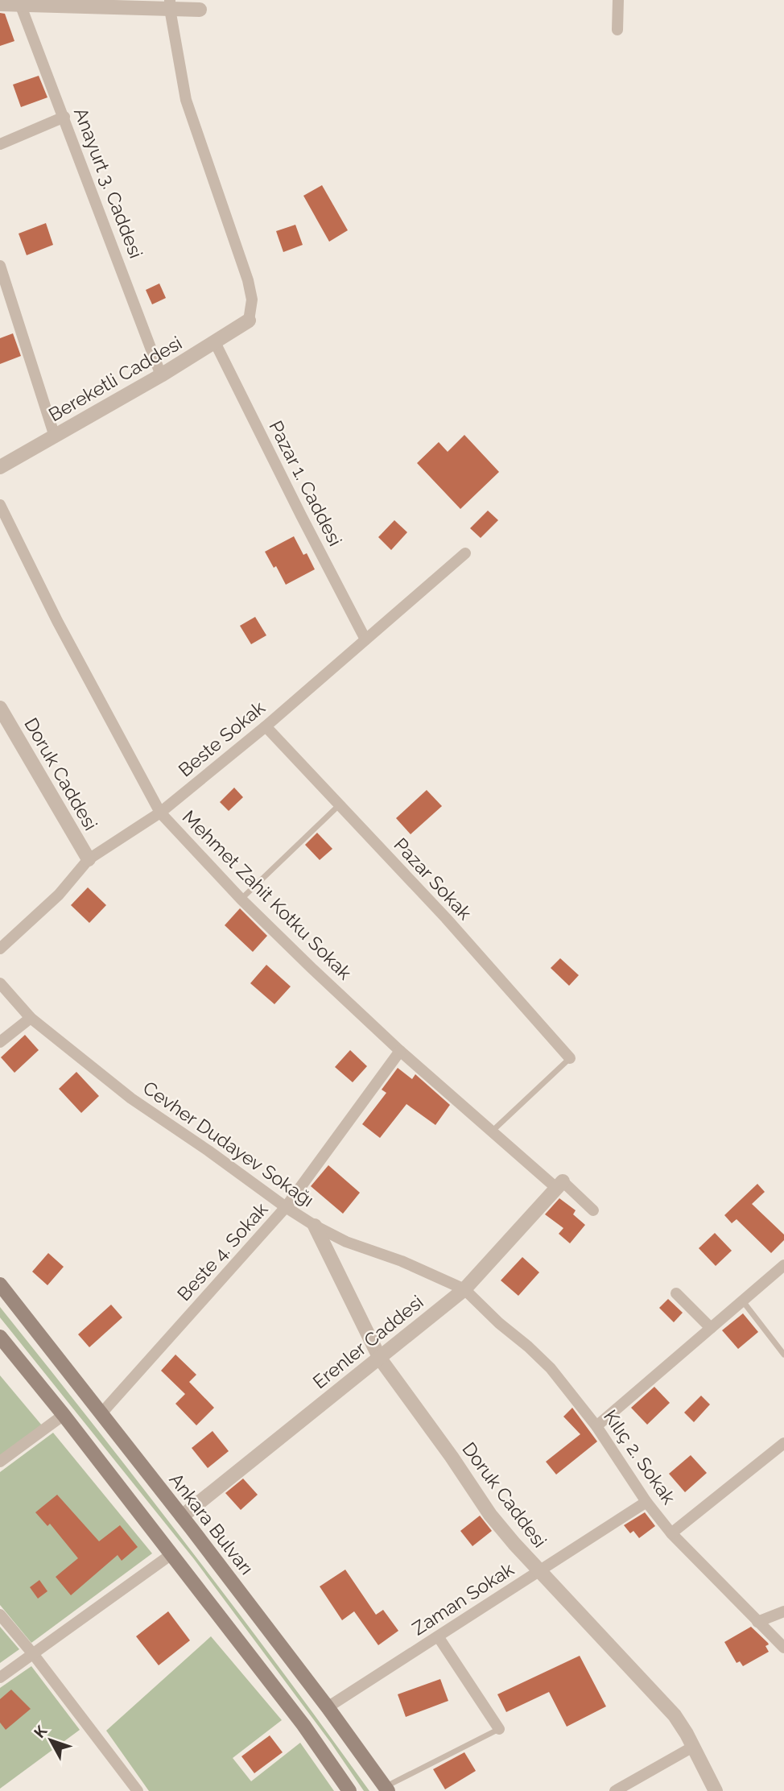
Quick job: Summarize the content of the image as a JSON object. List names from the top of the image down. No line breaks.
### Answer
{"streets":{"main road":["Ankara Bulvarı"],"street":["Anayurt 3. Caddesi","Bereketli Caddesi","Pazar 1. Caddesi","Beste Sokak","Doruk Caddesi","Pazar Sokak","Mehmet Zahit Kotku Sokak","Cevher Dudayev Sokağı","Beste 4. Sokak","Erenler Caddesi","Kılıç 2. Sokak","Zaman Sokak"]},"crossings":[["Anayurt 3. Caddesi","Bereketli Caddesi"],["Bereketli Caddesi","Pazar 1. Caddesi"],["Pazar 1. Caddesi","Beste Sokak"],["Beste Sokak","Doruk Caddesi"],["Beste Sokak","Pazar Sokak"],["Beste Sokak","Mehmet Zahit Kotku Sokak"],["Doruk Caddesi","Cevher Dudayev Sokağı"],["Doruk Caddesi","Erenler Caddesi"],["Doruk Caddesi","Zaman Sokak"],["Mehmet Zahit Kotku Sokak","Beste 4. Sokak"],["Mehmet Zahit Kotku Sokak","Erenler Caddesi"],["Cevher Dudayev Sokağı","Beste 4. Sokak"],["Cevher Dudayev Sokağı","Erenler Caddesi"],["Cevher Dudayev Sokağı","Kılıç 2. Sokak"],["Beste 4. Sokak","Ankara Bulvarı"],["Erenler Caddesi","Kılıç 2. Sokak"],["Erenler Caddesi","Ankara Bulvarı"],["Kılıç 2. Sokak","Zaman Sokak"],["Ankara Bulvarı","Zaman Sokak"]],"north":"top left"}
